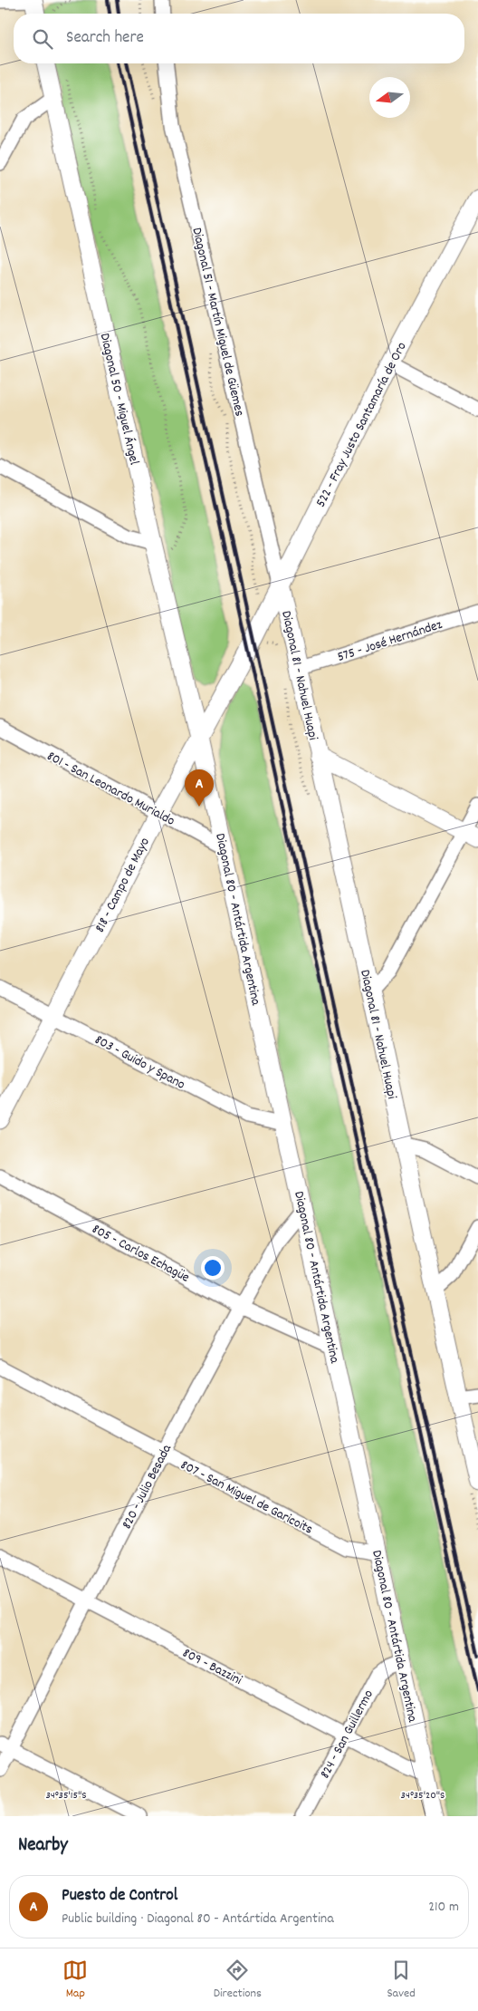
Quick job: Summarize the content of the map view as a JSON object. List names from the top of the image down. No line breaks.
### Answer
{"streets":{"street":["Diagonal 51 - Martín Miguel de Güemes","Diagonal 50 - Miguel Ángel","522 - Fray Justo Santamaría de Oro","575 - José Hernández","Diagonal 81 - Nahuel Huapi","801 - San Leonardo Murialdo","818 - Campo de Mayo","Diagonal 80 - Antártida Argentina","803 - Guido y Spano","805 - Carlos Echagüe","820 - Julio Besada","807 - San Miguel de Garicoits","809 - Bazzini","824 - San Guillermo"]},"crossings":[["Diagonal 51 - Martín Miguel de Güemes","522 - Fray Justo Santamaría de Oro"],["Diagonal 51 - Martín Miguel de Güemes","Diagonal 81 - Nahuel Huapi"],["Diagonal 50 - Miguel Ángel","818 - Campo de Mayo"],["Diagonal 50 - Miguel Ángel","Diagonal 80 - Antártida Argentina"],["522 - Fray Justo Santamaría de Oro","Diagonal 81 - Nahuel Huapi"],["522 - Fray Justo Santamaría de Oro","818 - Campo de Mayo"],["575 - José Hernández","Diagonal 81 - Nahuel Huapi"],["801 - San Leonardo Murialdo","818 - Campo de Mayo"],["801 - San Leonardo Murialdo","Diagonal 80 - Antártida Argentina"],["818 - Campo de Mayo","Diagonal 80 - Antártida Argentina"],["818 - Campo de Mayo","803 - Guido y Spano"],["Diagonal 80 - Antártida Argentina","803 - Guido y Spano"],["Diagonal 80 - Antártida Argentina","805 - Carlos Echagüe"],["Diagonal 80 - Antártida Argentina","820 - Julio Besada"],["Diagonal 80 - Antártida Argentina","807 - San Miguel de Garicoits"],["Diagonal 80 - Antártida Argentina","809 - Bazzini"],["Diagonal 80 - Antártida Argentina","824 - San Guillermo"],["805 - Carlos Echagüe","820 - Julio Besada"],["820 - Julio Besada","807 - San Miguel de Garicoits"],["820 - Julio Besada","809 - Bazzini"],["809 - Bazzini","824 - San Guillermo"]],"north":"left","page":{"search":"Search here","pins":"A","heading":"Nearby","list":[{"mark":"A","name":"Puesto de Control","note":"Public building · Diagonal 80 - Antártida Argentina","value":"210 m"}],"nav":["Map","Directions","Saved"]},"coordinates":["34°35'15\"S","34°35'20\"S"]}
